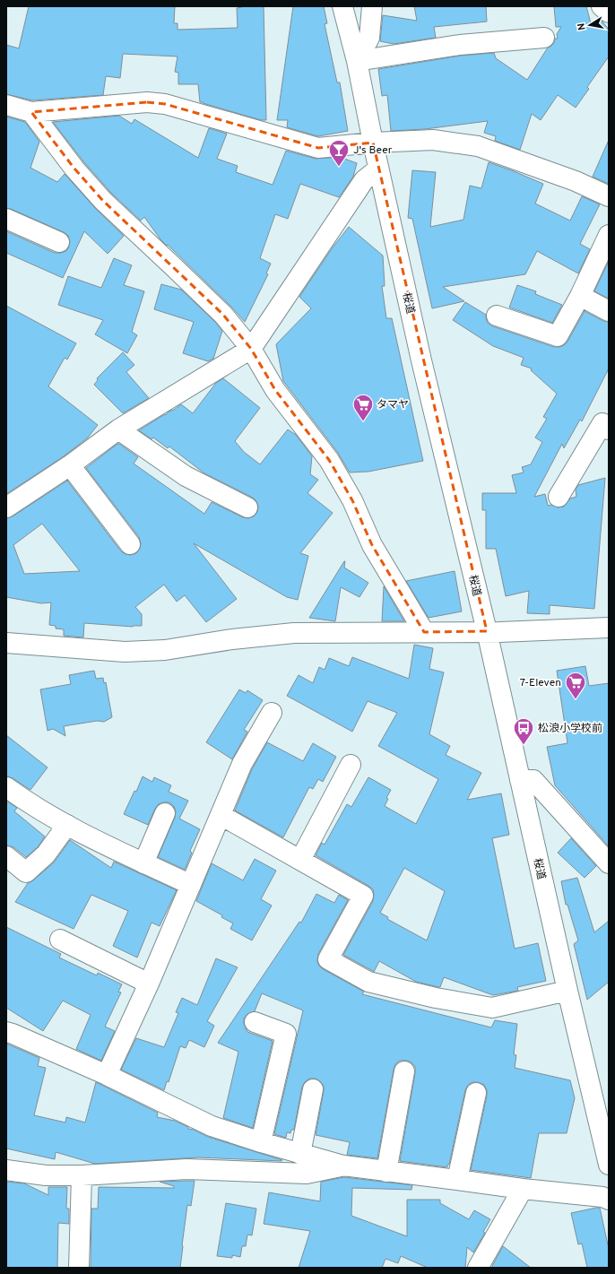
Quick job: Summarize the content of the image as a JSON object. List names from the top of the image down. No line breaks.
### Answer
{"streets":{"street":["桜道"]},"places":{"bar":["J's Beer"],"supermarket":["タマヤ","7-Eleven"],"bus stop":["松浪小学校前"]},"north":"left"}
